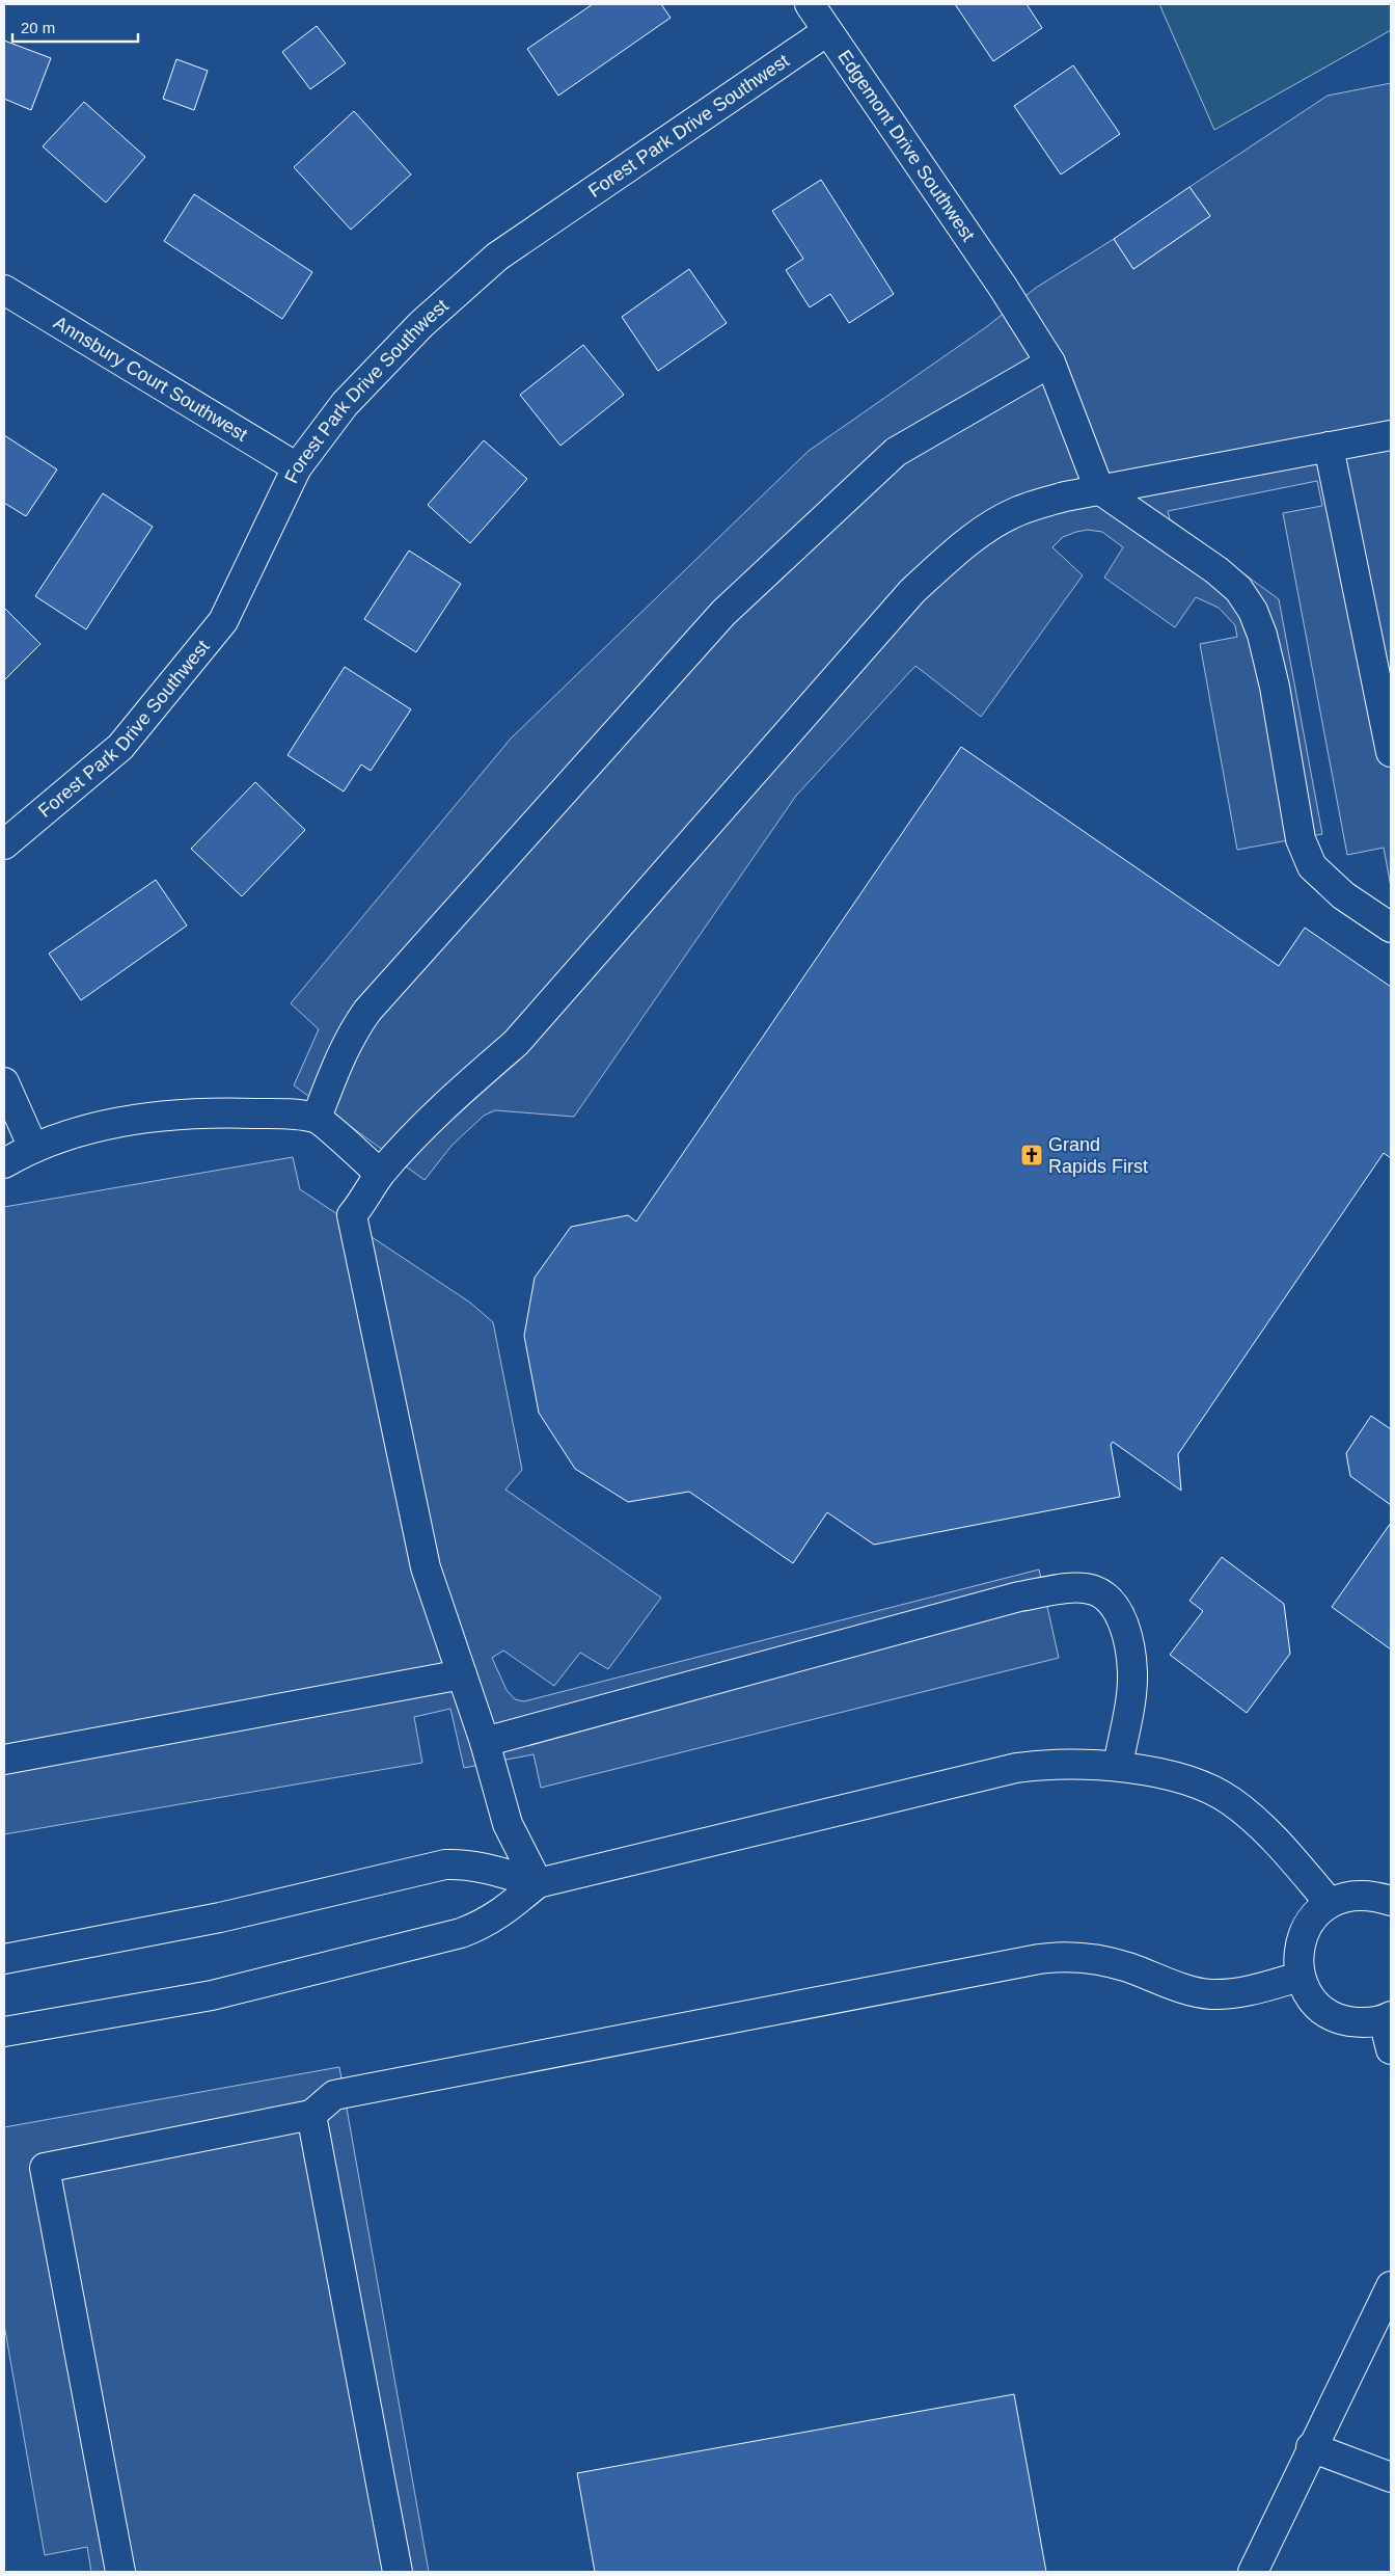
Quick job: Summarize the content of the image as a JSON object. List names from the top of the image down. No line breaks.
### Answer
{"streets":{"street":["Forest Park Drive Southwest","Edgemont Drive Southwest","Annsbury Court Southwest"]},"crossings":[["Forest Park Drive Southwest","Edgemont Drive Southwest"],["Forest Park Drive Southwest","Annsbury Court Southwest"]],"places":{"church":["Grand Rapids First"]},"scale_bar":"20 m"}
